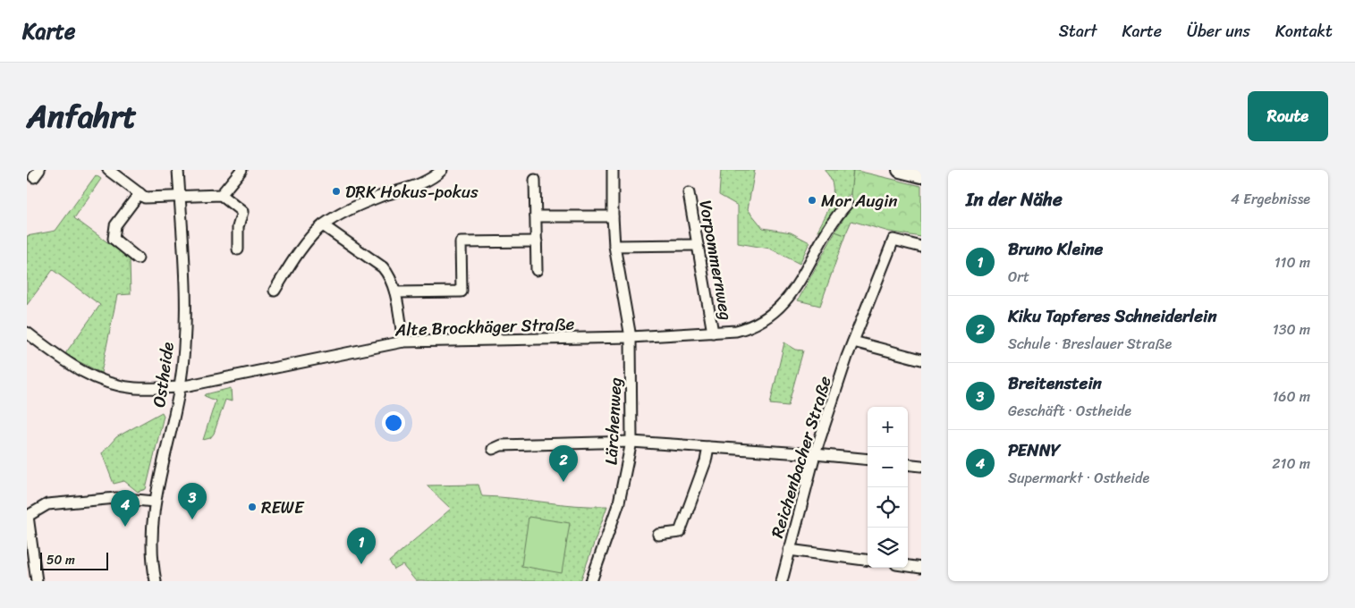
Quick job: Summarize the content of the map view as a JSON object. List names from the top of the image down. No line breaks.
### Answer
{"streets":{"street":["Vorpommernweg","Alte Brockhäger Straße","Ostheide","Lärchenweg","Reichenbacher Straße"]},"crossings":[["Vorpommernweg","Alte Brockhäger Straße"],["Alte Brockhäger Straße","Ostheide"],["Alte Brockhäger Straße","Lärchenweg"]],"places":["DRK Hokus-pokus","Mor Augin","REWE"],"scale_bar":"50 m","page":{"header":"Karte","nav":["Start","Karte","Über uns","Kontakt"],"title":"Anfahrt","buttons":"Route","heading":["In der Nähe","4 Ergebnisse"],"list":[{"mark":"1","name":"Bruno Kleine","note":"Ort","value":"110 m"},{"mark":"2","name":"Kiku Tapferes Schneiderlein","note":"Schule · Breslauer Straße","value":"130 m"},{"mark":"3","name":"Breitenstein","note":"Geschäft · Ostheide","value":"160 m"},{"mark":"4","name":"PENNY","note":"Supermarkt · Ostheide","value":"210 m"}],"map_buttons":["+","−"],"pins":["2","3","4","1"],"scale":"50 m"}}
